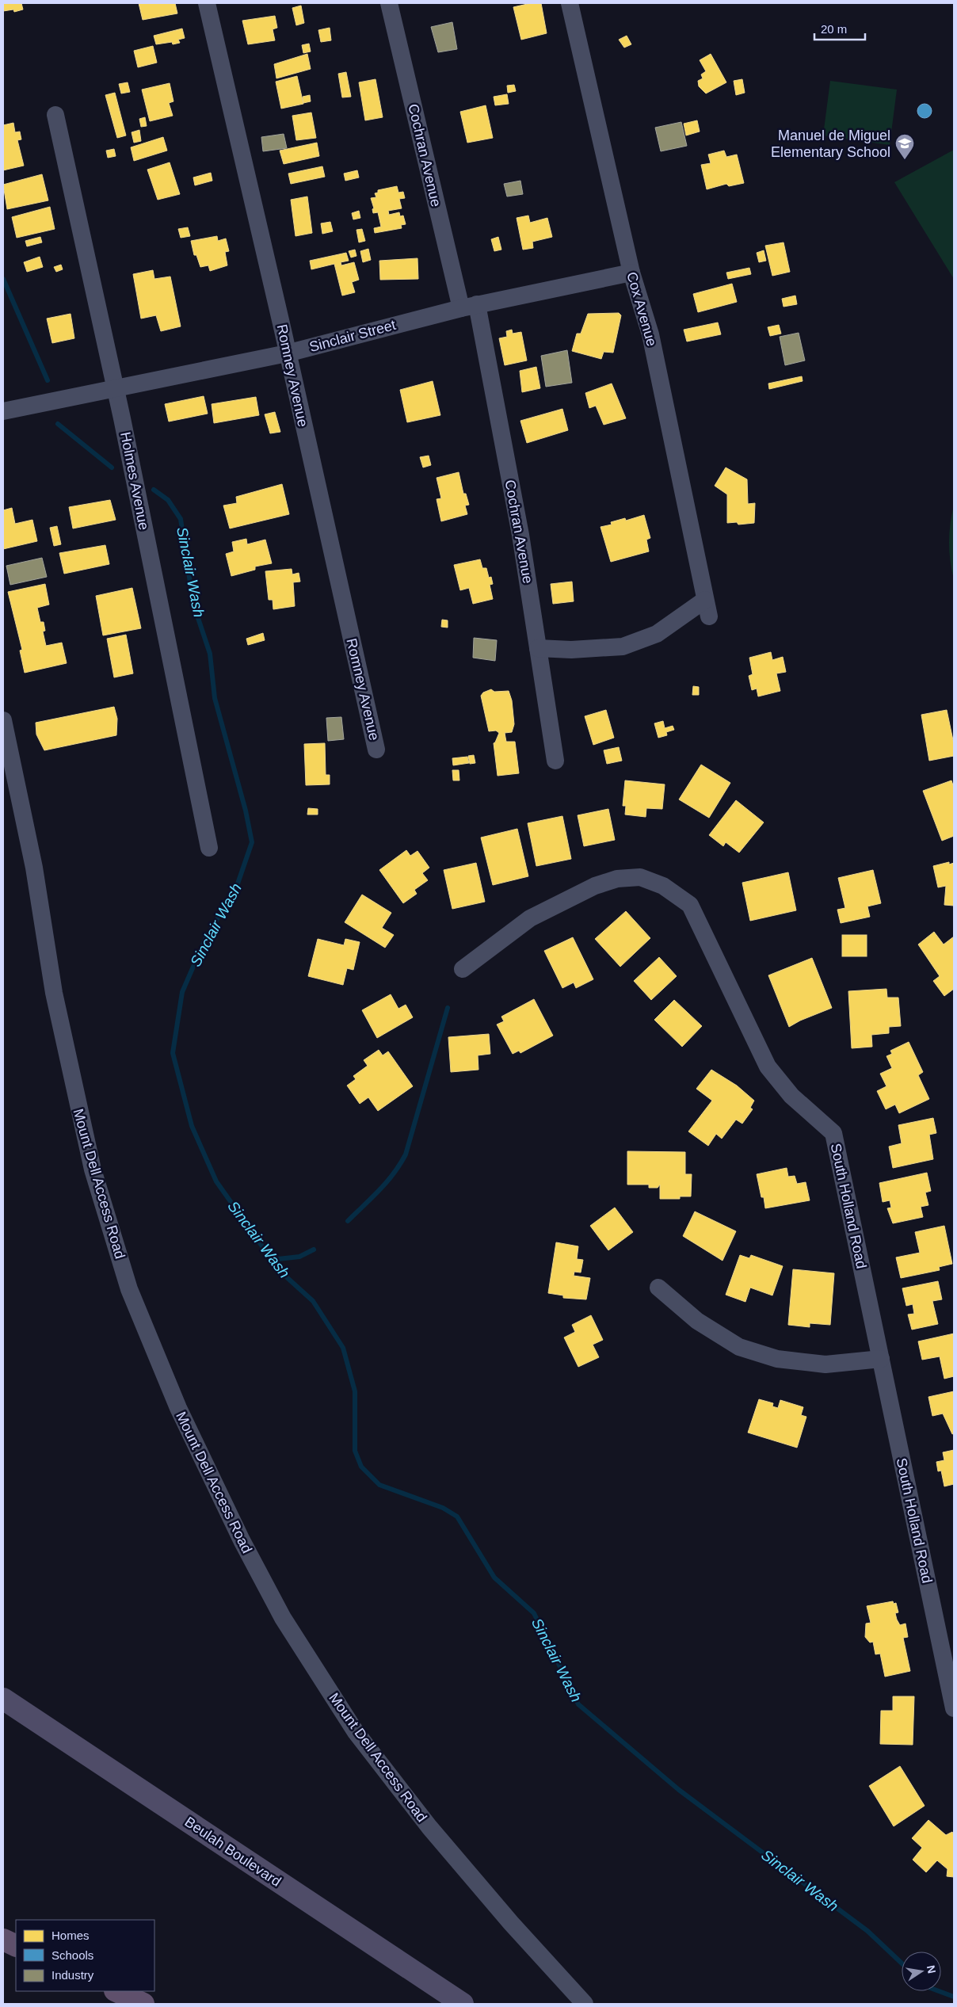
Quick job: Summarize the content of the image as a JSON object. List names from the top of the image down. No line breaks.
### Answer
{"streets":{"main road":["Beulah Boulevard"],"street":["Cochran Avenue","Cox Avenue","Sinclair Street","Romney Avenue","Holmes Avenue","Mount Dell Access Road","South Holland Road"]},"crossings":[["Cochran Avenue","Cox Avenue"],["Cochran Avenue","Sinclair Street"],["Cox Avenue","Sinclair Street"],["Sinclair Street","Romney Avenue"],["Sinclair Street","Holmes Avenue"]],"water":["Sinclair Wash"],"places":{"school or university":["Manuel de Miguel Elementary School"]},"legend":["Homes","Schools","Industry"],"scale_bar":"20 m","north":"right"}
